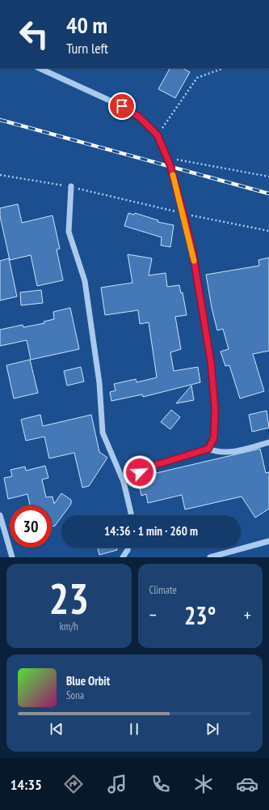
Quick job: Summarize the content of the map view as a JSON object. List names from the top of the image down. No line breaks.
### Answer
{"page":{"turn":["40 m","Turn left"],"limit":"30","trip":"14:36 · 1 min · 260 m","tile":[["23","km/h"],"Climate"],"heat":["−","23°","+"],"song":["Blue Orbit","Sona"],"tabs":"14:35"}}
